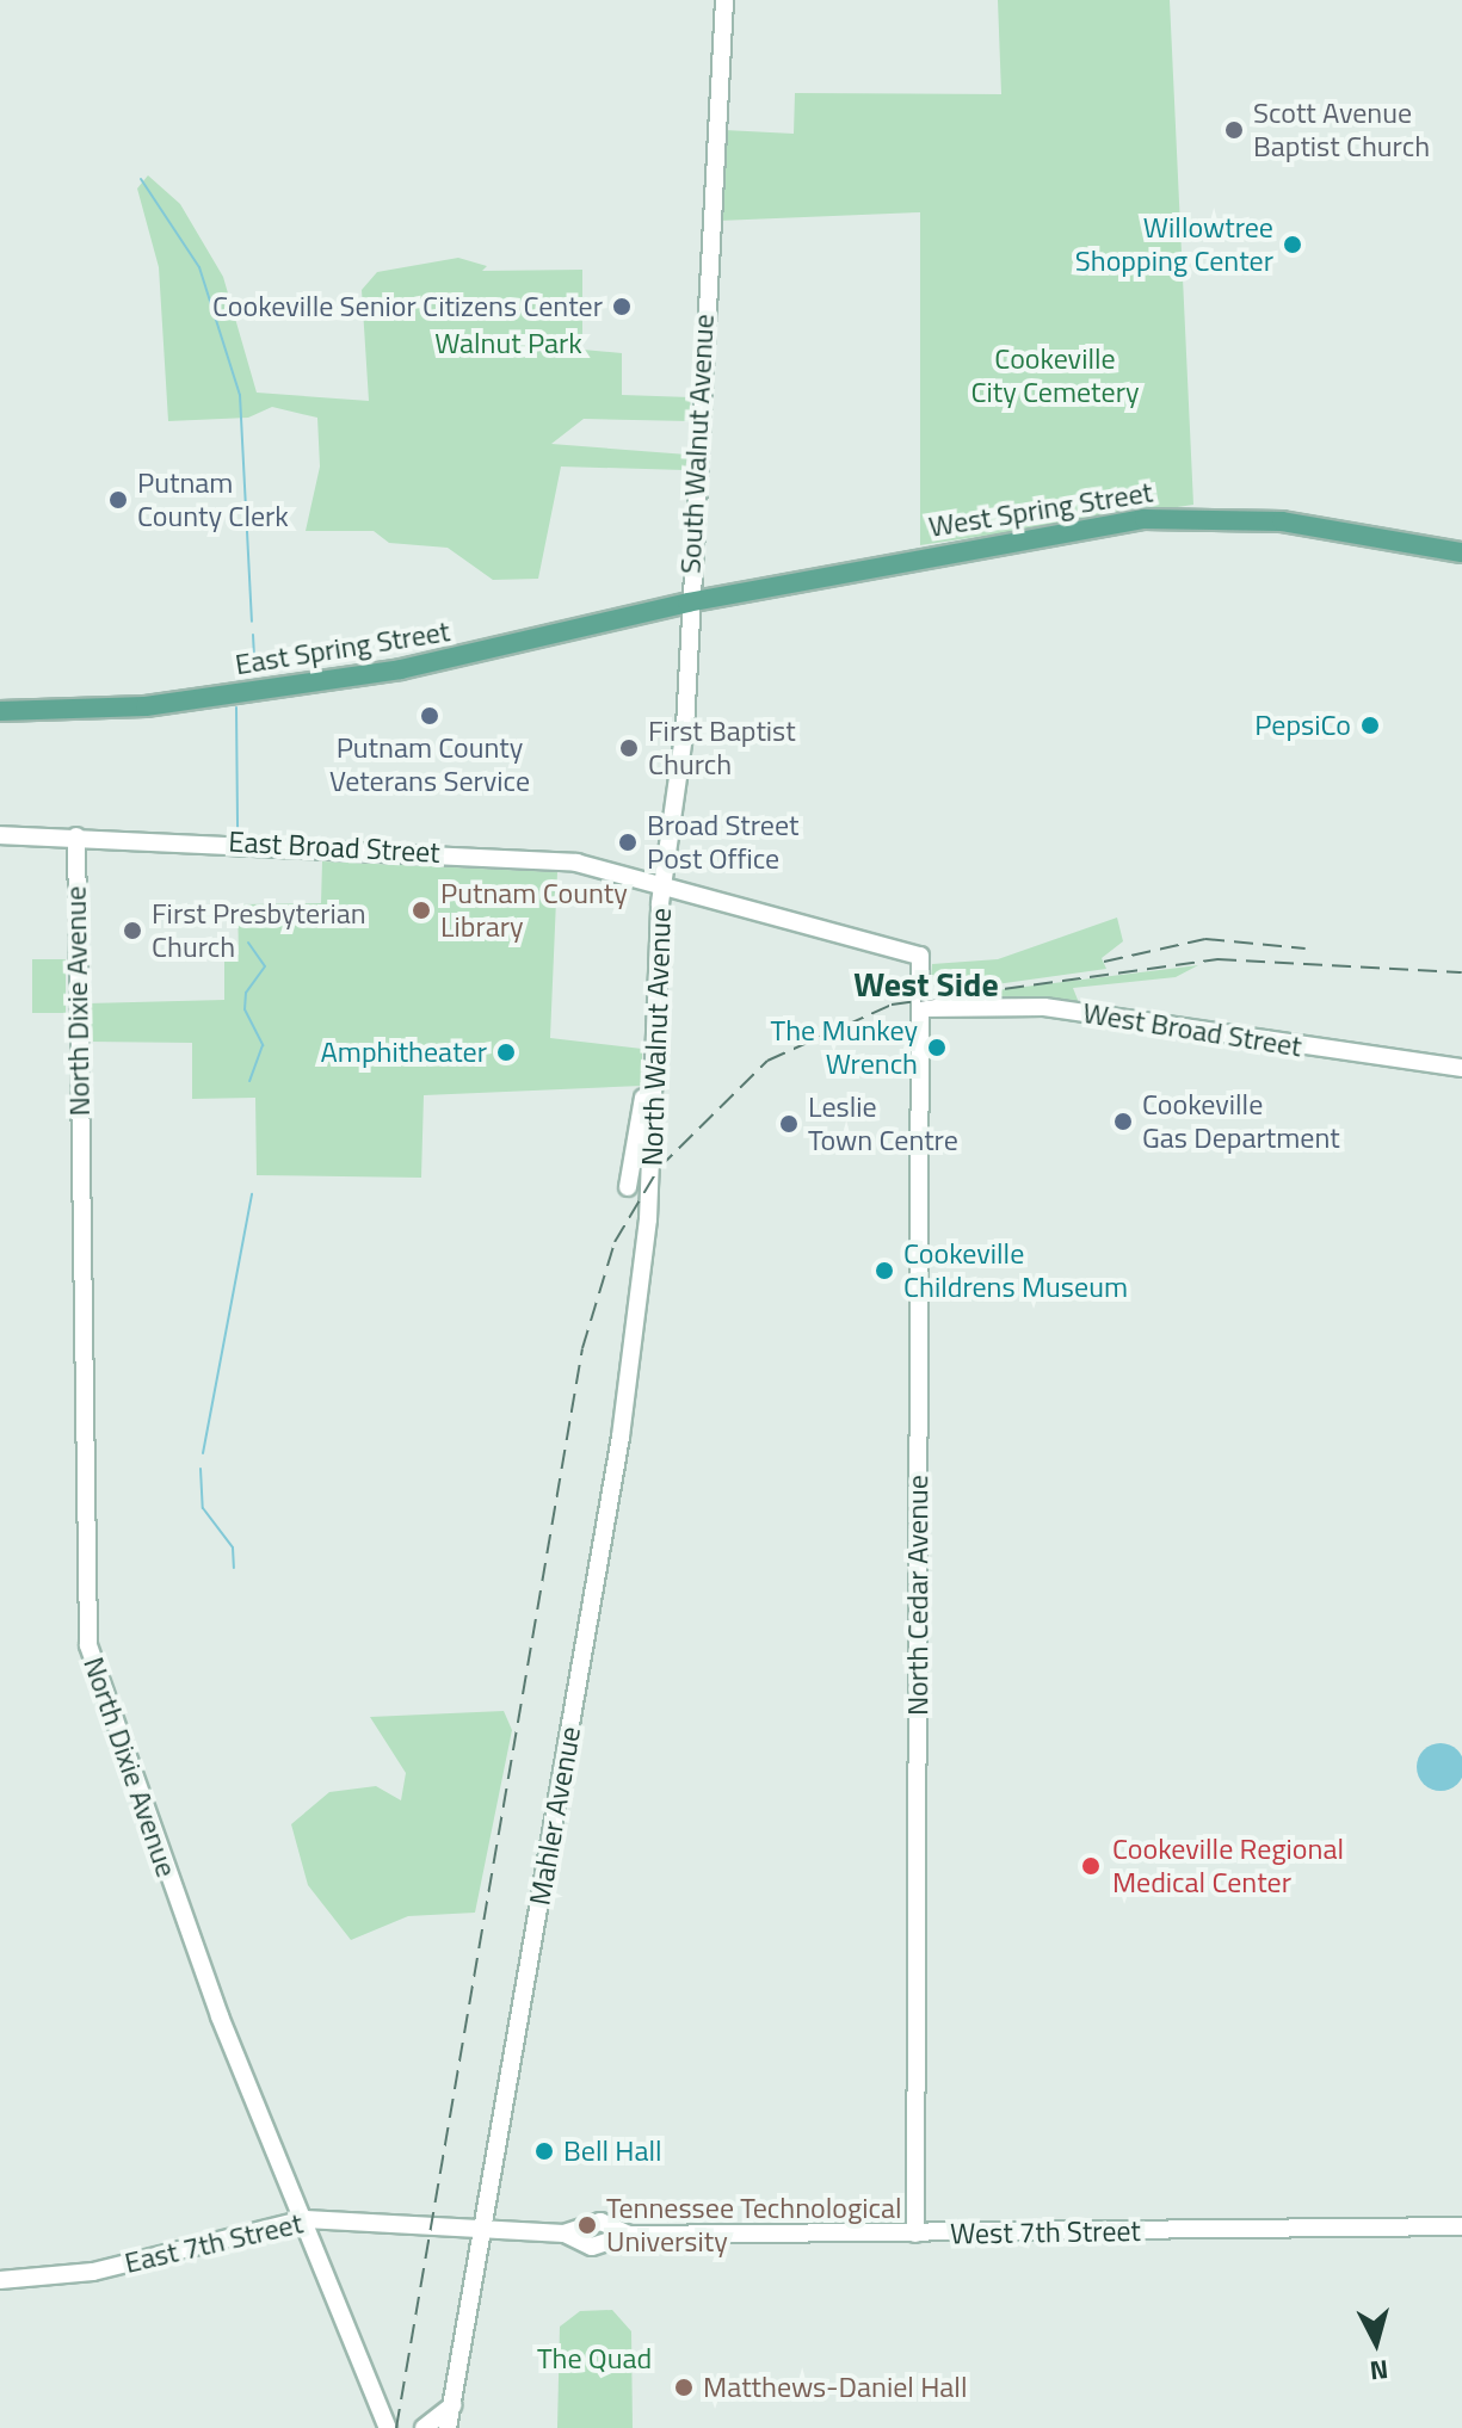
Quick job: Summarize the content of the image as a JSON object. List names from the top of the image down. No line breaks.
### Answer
{"streets":{"main road":["West Spring Street","East Spring Street"],"street":["South Walnut Avenue","East Broad Street","North Dixie Avenue","West Broad Street","North Walnut Avenue","North Cedar Avenue","Mahler Avenue","West 7th Street","East 7th Street"]},"crossings":[["South Walnut Avenue","West Spring Street"],["South Walnut Avenue","East Spring Street"],["South Walnut Avenue","East Broad Street"],["South Walnut Avenue","North Walnut Avenue"],["South Walnut Avenue","North Cedar Avenue"],["West Spring Street","East Spring Street"],["East Broad Street","North Dixie Avenue"],["East Broad Street","North Walnut Avenue"],["East Broad Street","North Cedar Avenue"],["North Dixie Avenue","East 7th Street"],["West Broad Street","North Cedar Avenue"],["North Walnut Avenue","North Cedar Avenue"],["North Walnut Avenue","Mahler Avenue"],["North Cedar Avenue","West 7th Street"],["Mahler Avenue","West 7th Street"],["Mahler Avenue","East 7th Street"],["West 7th Street","East 7th Street"]],"districts":["West Side"],"parks":["Walnut Park","Cookeville City Cemetery","The Quad"],"places":["Scott Avenue Baptist Church","Willowtree Shopping Center","Cookeville Senior Citizens Center","Putnam County Clerk","Putnam County Veterans Service","PepsiCo","First Baptist Church","Broad Street Post Office","Putnam County Library","First Presbyterian Church","The Munkey Wrench","Amphitheater","Cookeville Gas Department","Leslie Town Centre","Cookeville Childrens Museum","Cookeville Regional Medical Center","Bell Hall","Tennessee Technological University","Matthews-Daniel Hall"],"north":"bottom"}
